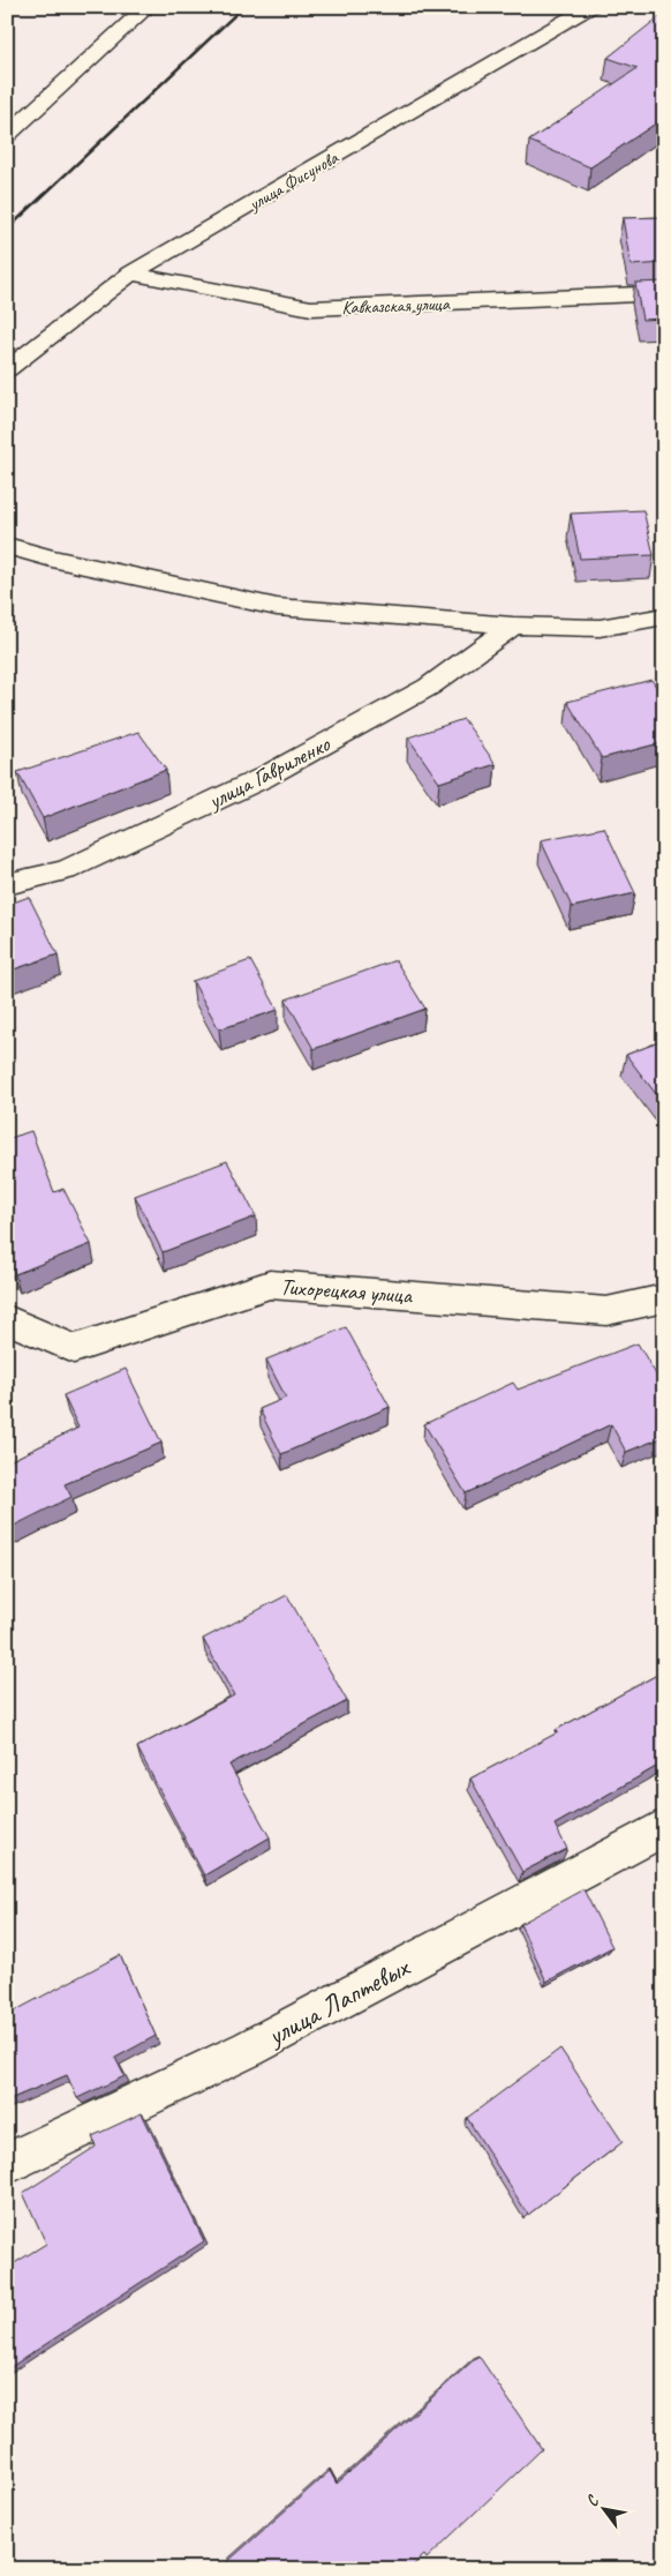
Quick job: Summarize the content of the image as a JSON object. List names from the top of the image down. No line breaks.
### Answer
{"streets":{"street":["улица Фисунова","Кавказская улица","улица Гавриленко","Тихорецкая улица","улица Лаптевых"]},"crossings":[["улица Фисунова","Кавказская улица"]],"north":"top left"}
